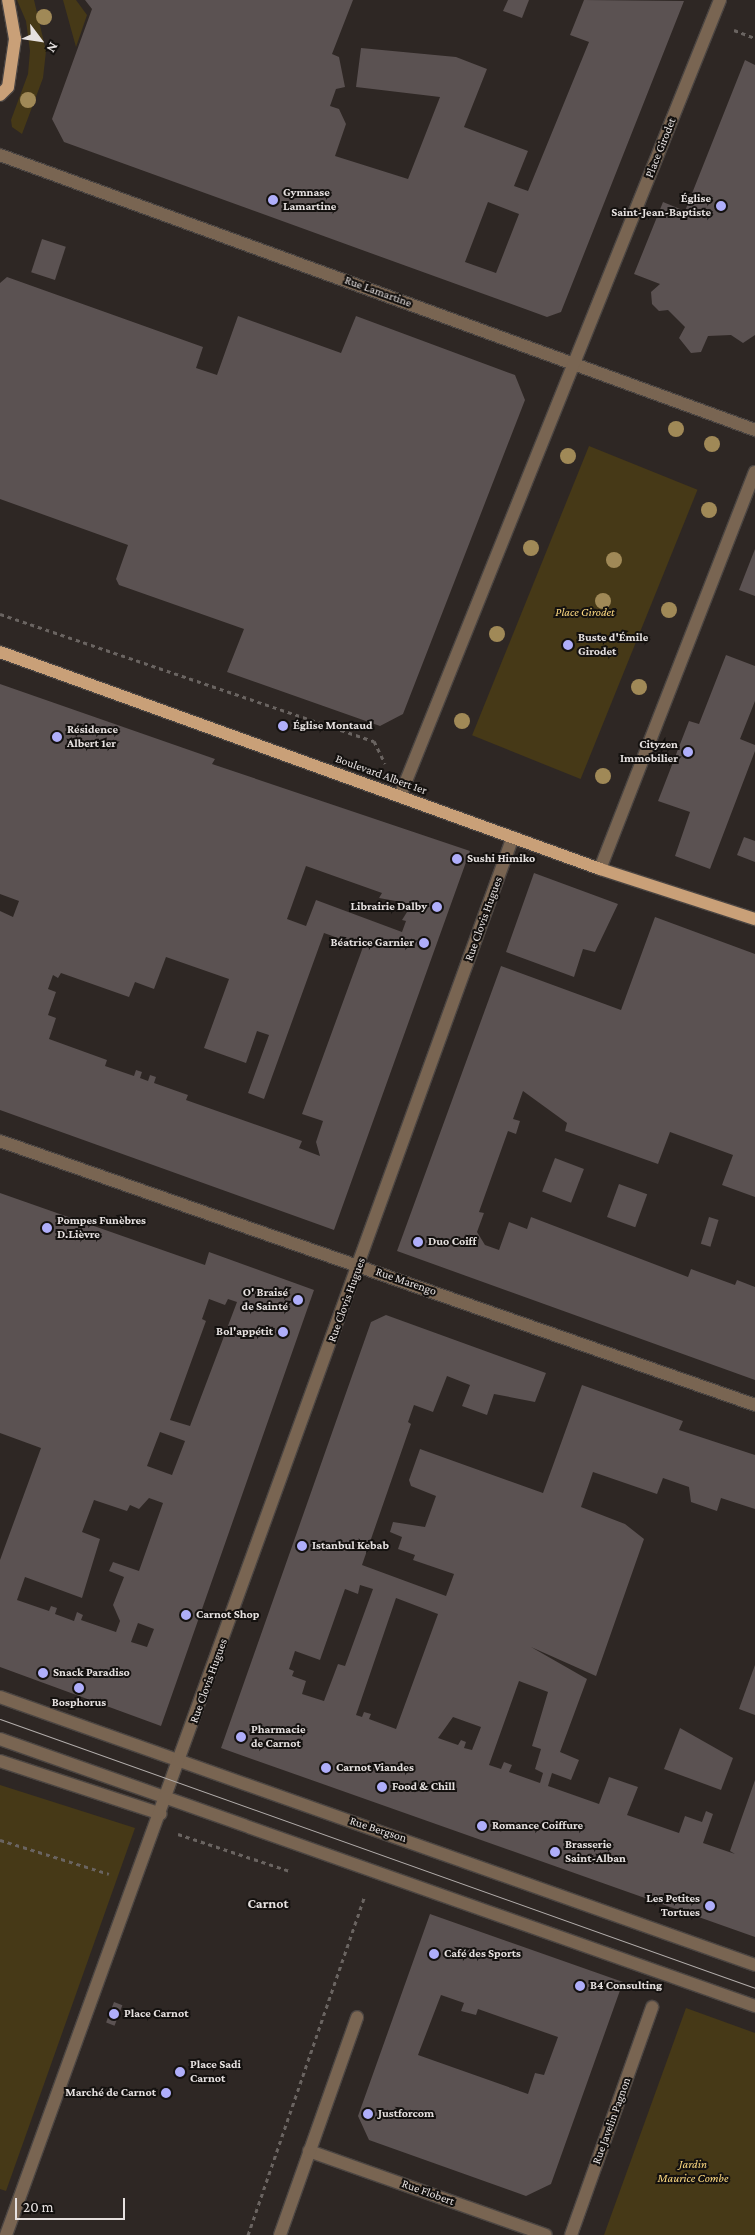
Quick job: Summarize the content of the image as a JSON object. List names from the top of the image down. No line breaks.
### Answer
{"streets":{"main road":["Boulevard Albert 1er"],"street":["Place Girodet","Rue Lamartine","Rue Clovis Hugues","Rue Marengo","Rue Bergson","Rue Javelin Pagnon","Rue Flobert"]},"crossings":[["Place Girodet","Rue Lamartine"],["Place Girodet","Boulevard Albert 1er"],["Boulevard Albert 1er","Rue Clovis Hugues"],["Rue Clovis Hugues","Rue Marengo"],["Rue Clovis Hugues","Rue Bergson"]],"districts":["Carnot"],"parks":["Place Girodet","Jardin Maurice Combe"],"places":["Gymnase Lamartine","Église Saint-Jean-Baptiste","Buste d'Émile Girodet","Église Montaud","Résidence Albert 1er","Cityzen Immobilier","Sushi Himiko","Librairie Dalby","Béatrice Garnier","Pompes Funèbres D.Lièvre","Duo Coiff","O' Braisé de Sainté","Bol'appétit","Istanbul Kebab","Carnot Shop","Snack Paradiso","Bosphorus","Pharmacie de Carnot","Carnot Viandes","Food & Chill","Romance Coiffure","Brasserie Saint-Alban","Les Petites Tortues","Café des Sports","B4 Consulting","Place Carnot","Place Sadi Carnot","Marché de Carnot","Justforcom"],"scale_bar":"20 m","north":"bottom right"}
